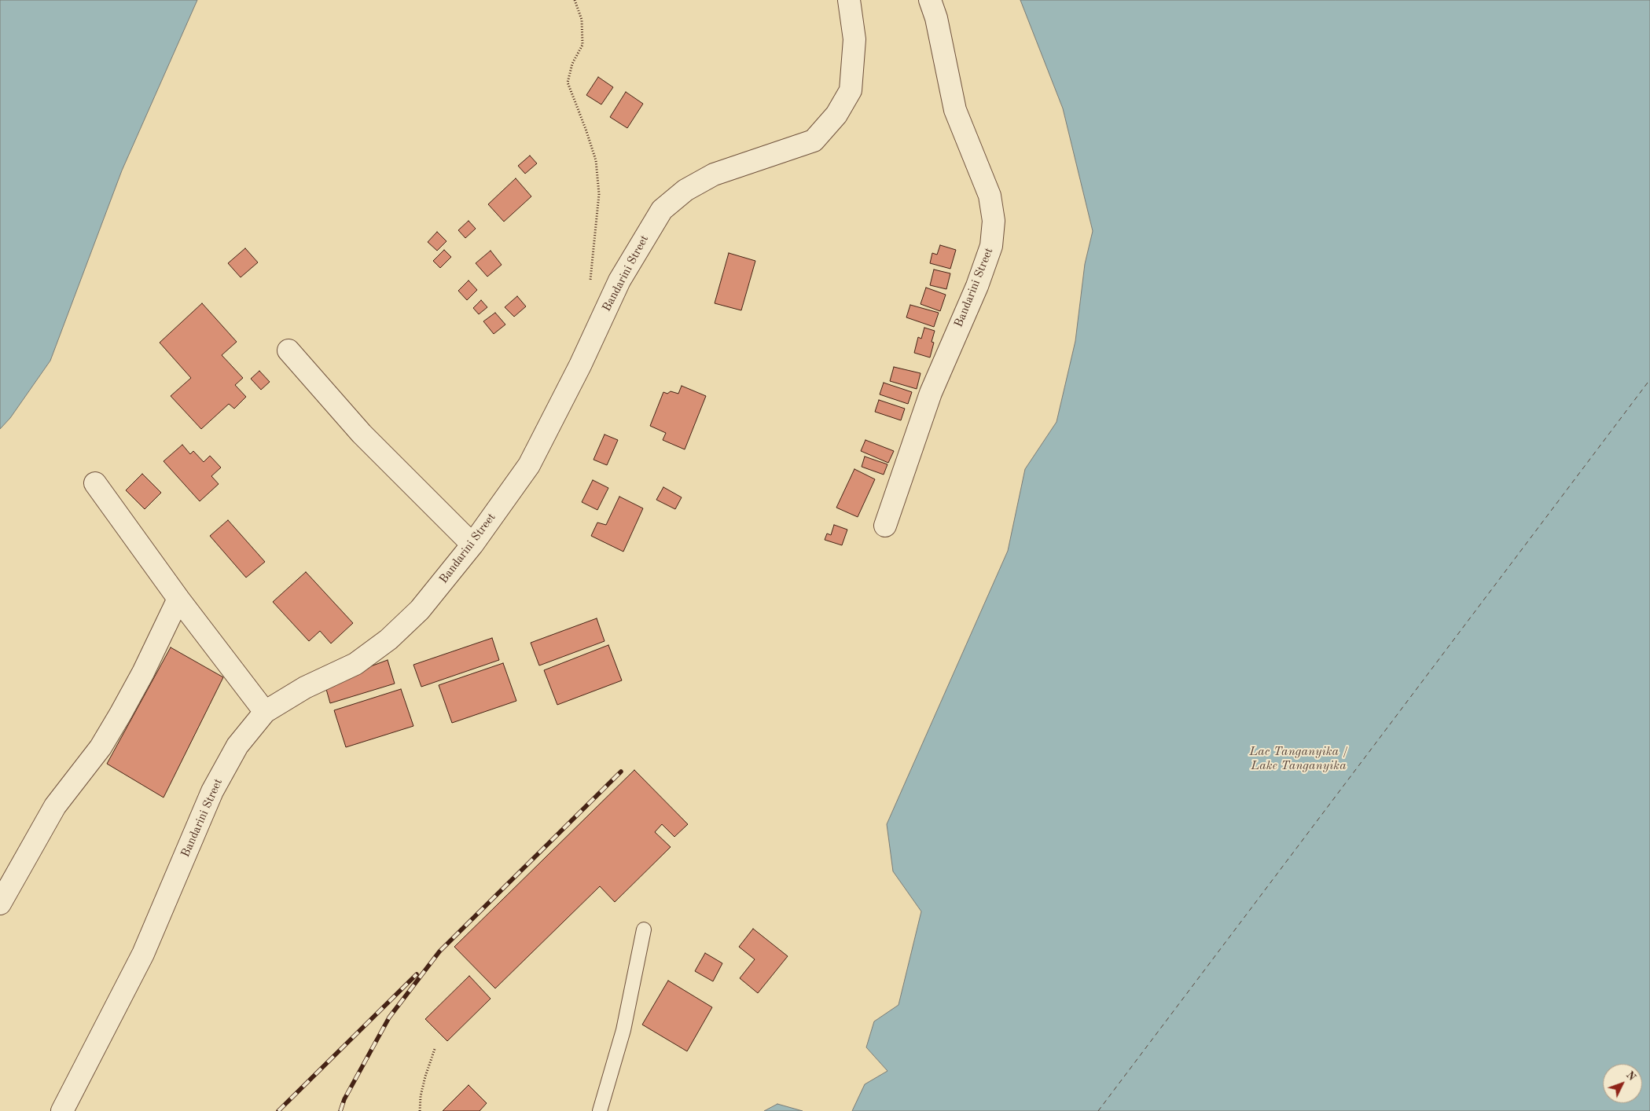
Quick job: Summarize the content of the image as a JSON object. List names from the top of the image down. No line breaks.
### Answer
{"streets":{"street":["Bandarini Street"]},"water":["Lac Tanganyika / Lake Tanganyika"],"north":"top right"}
